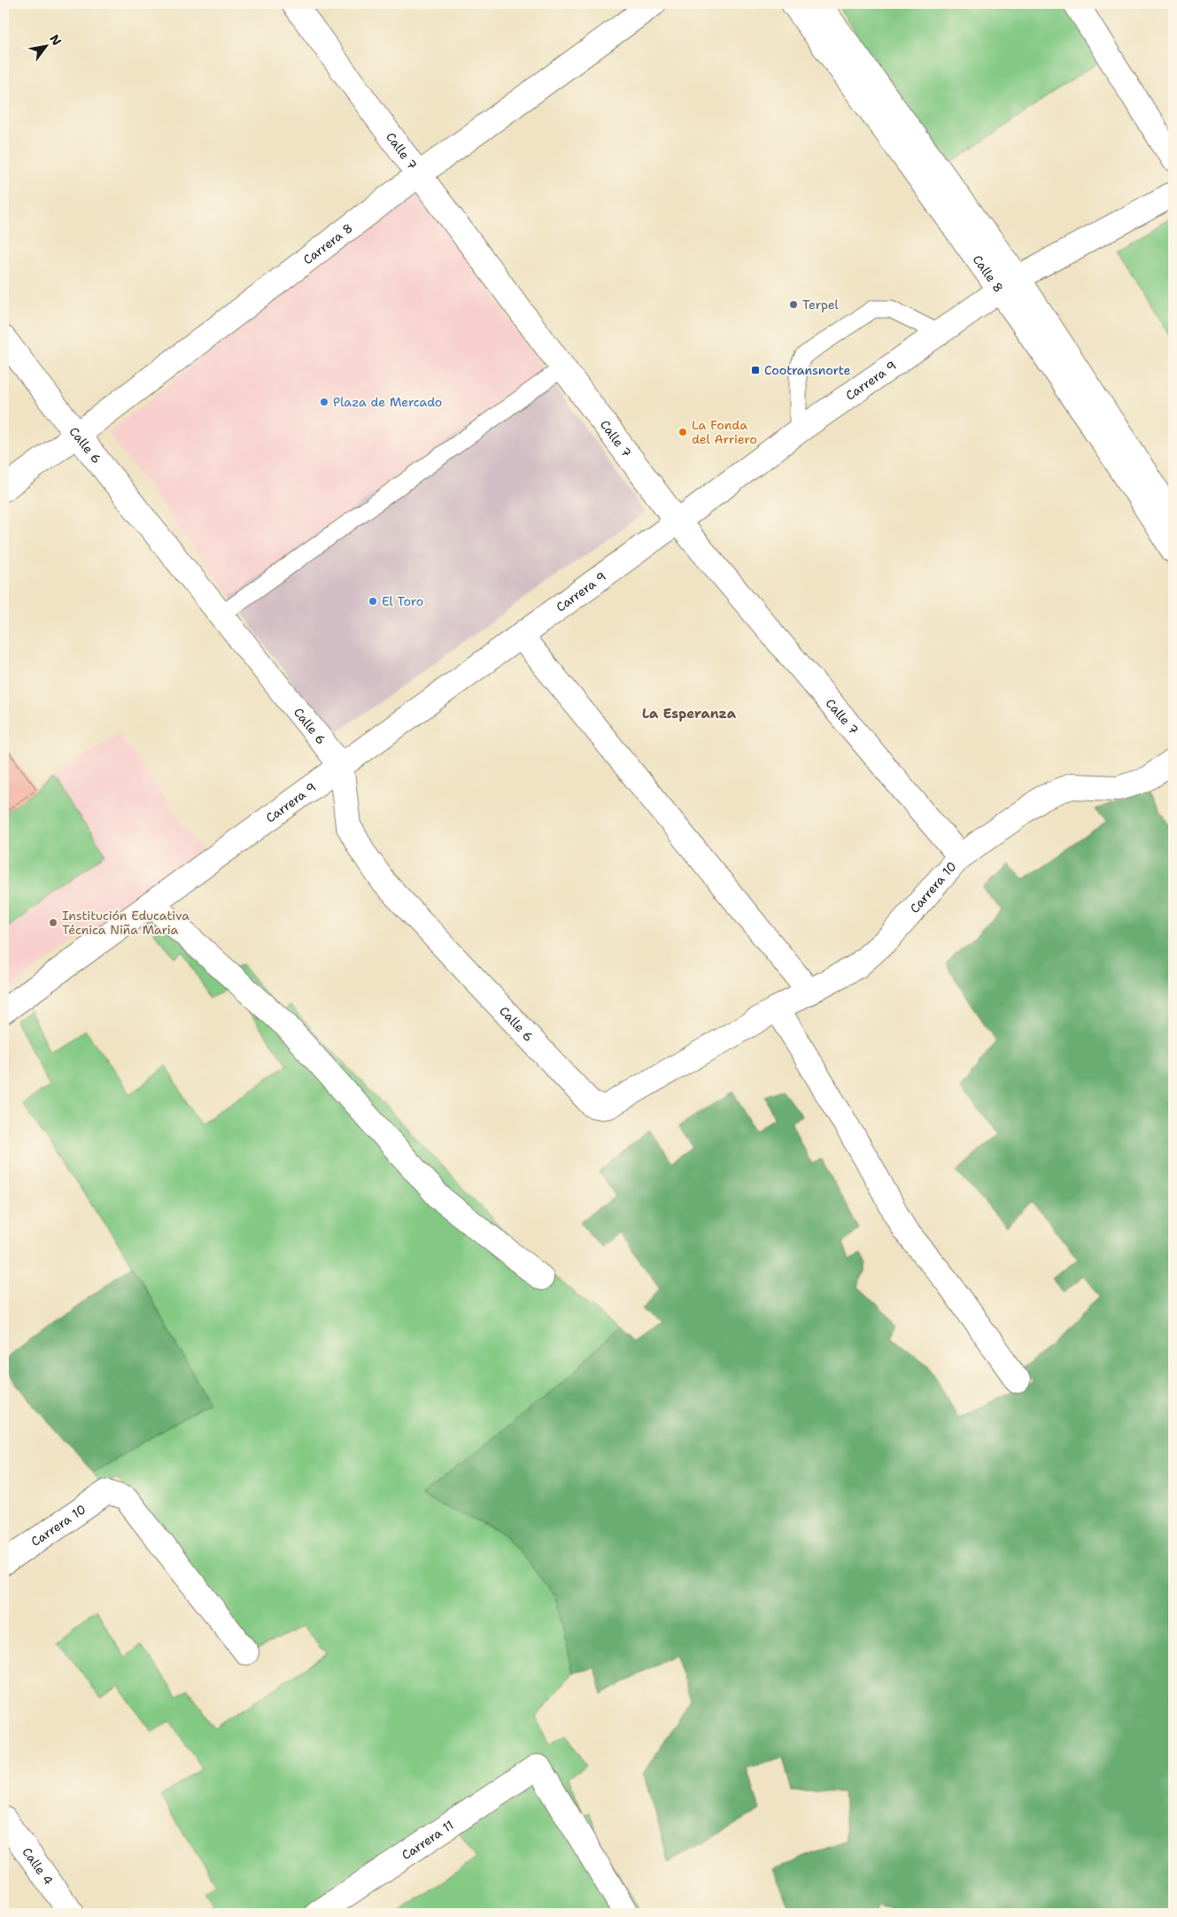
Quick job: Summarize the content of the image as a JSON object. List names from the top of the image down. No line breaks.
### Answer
{"streets":{"main road":["Calle 7","Carrera 8","Calle 8","Carrera 9","Calle 6","Carrera 10","Carrera 11","Calle 4"]},"crossings":[["Calle 7","Carrera 8"],["Calle 7","Carrera 9"],["Calle 7","Carrera 10"],["Carrera 8","Calle 6"],["Calle 8","Carrera 9"],["Carrera 9","Calle 6"],["Calle 6","Carrera 10"]],"districts":["La Esperanza"],"places":{"other":["Terpel","Plaza de Mercado","La Fonda del Arriero","El Toro","Institución Educativa Técnica Niña Maria"],"transit":["Cootransnorte"]},"north":"top right"}
